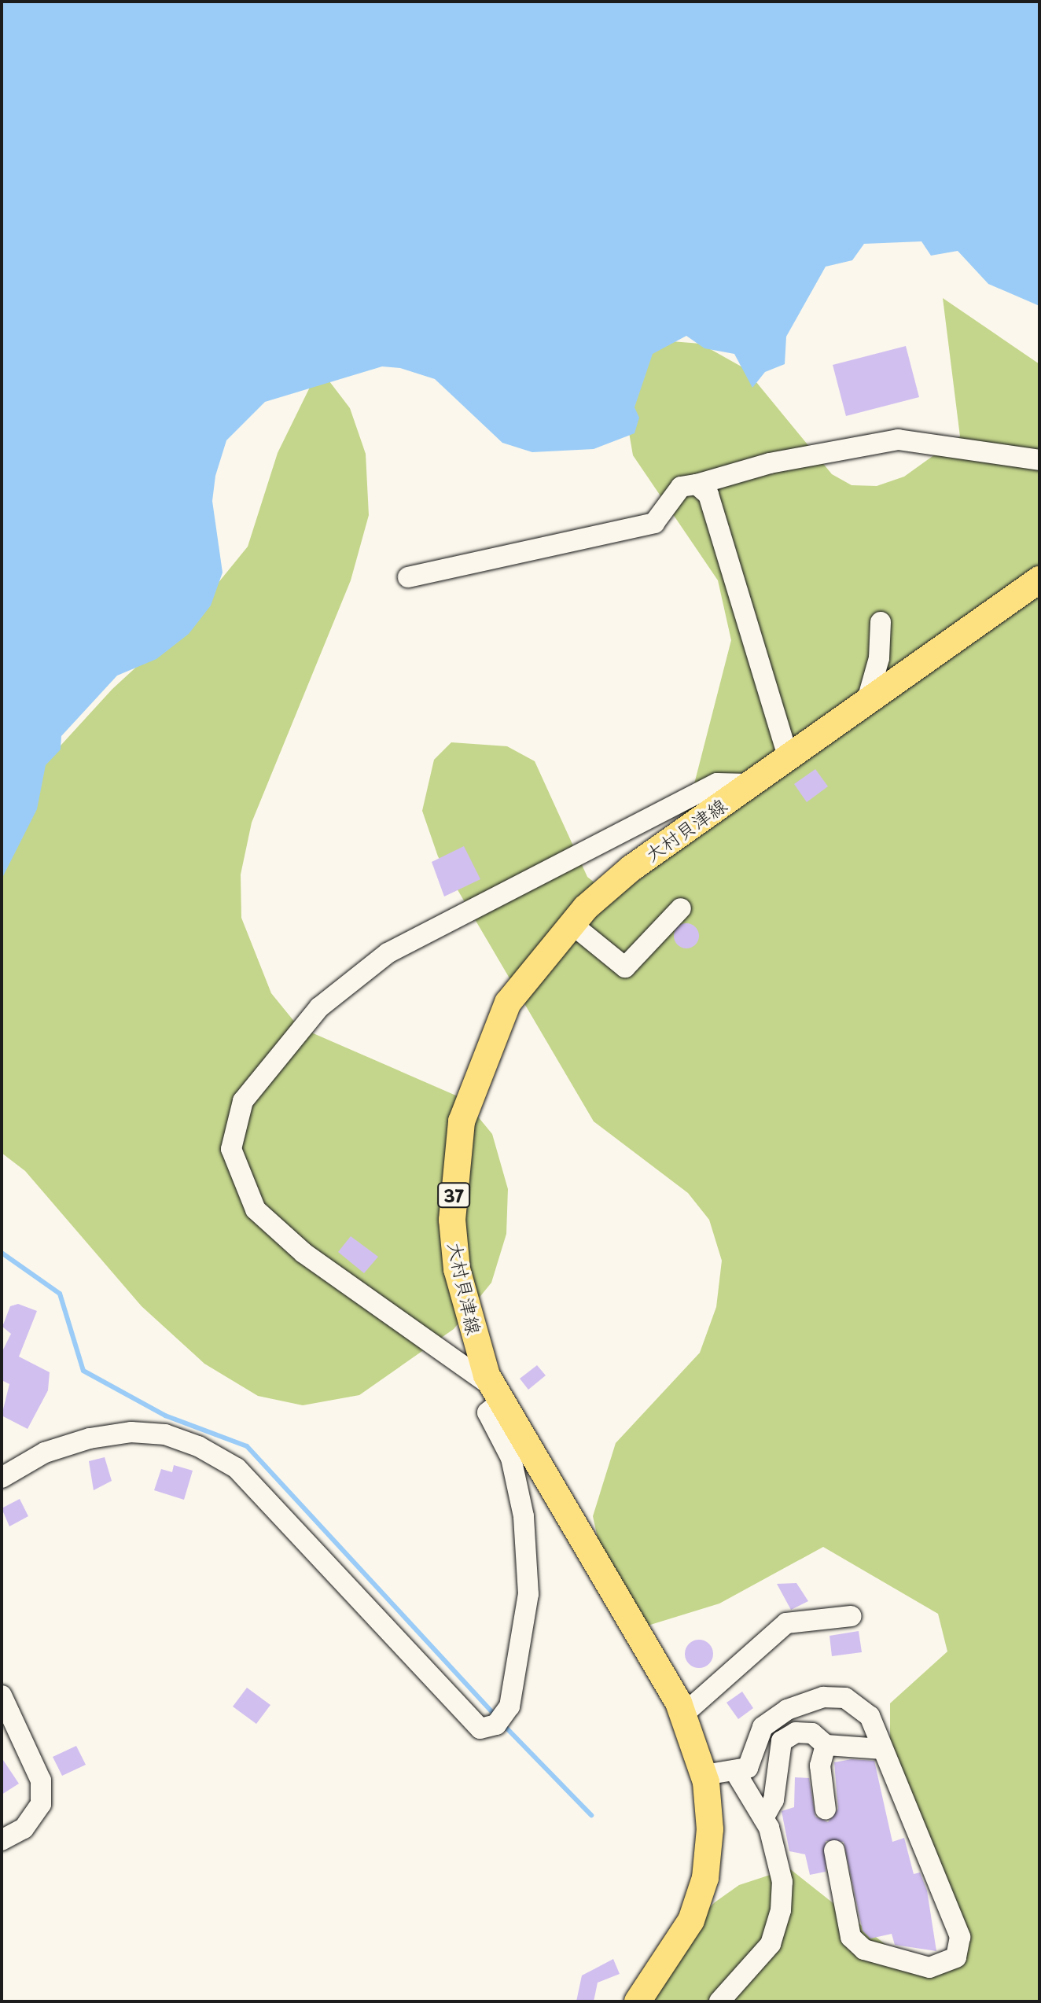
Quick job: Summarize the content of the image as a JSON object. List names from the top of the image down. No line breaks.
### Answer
{"streets":{"main road":["大村貝津線","37"]}}
